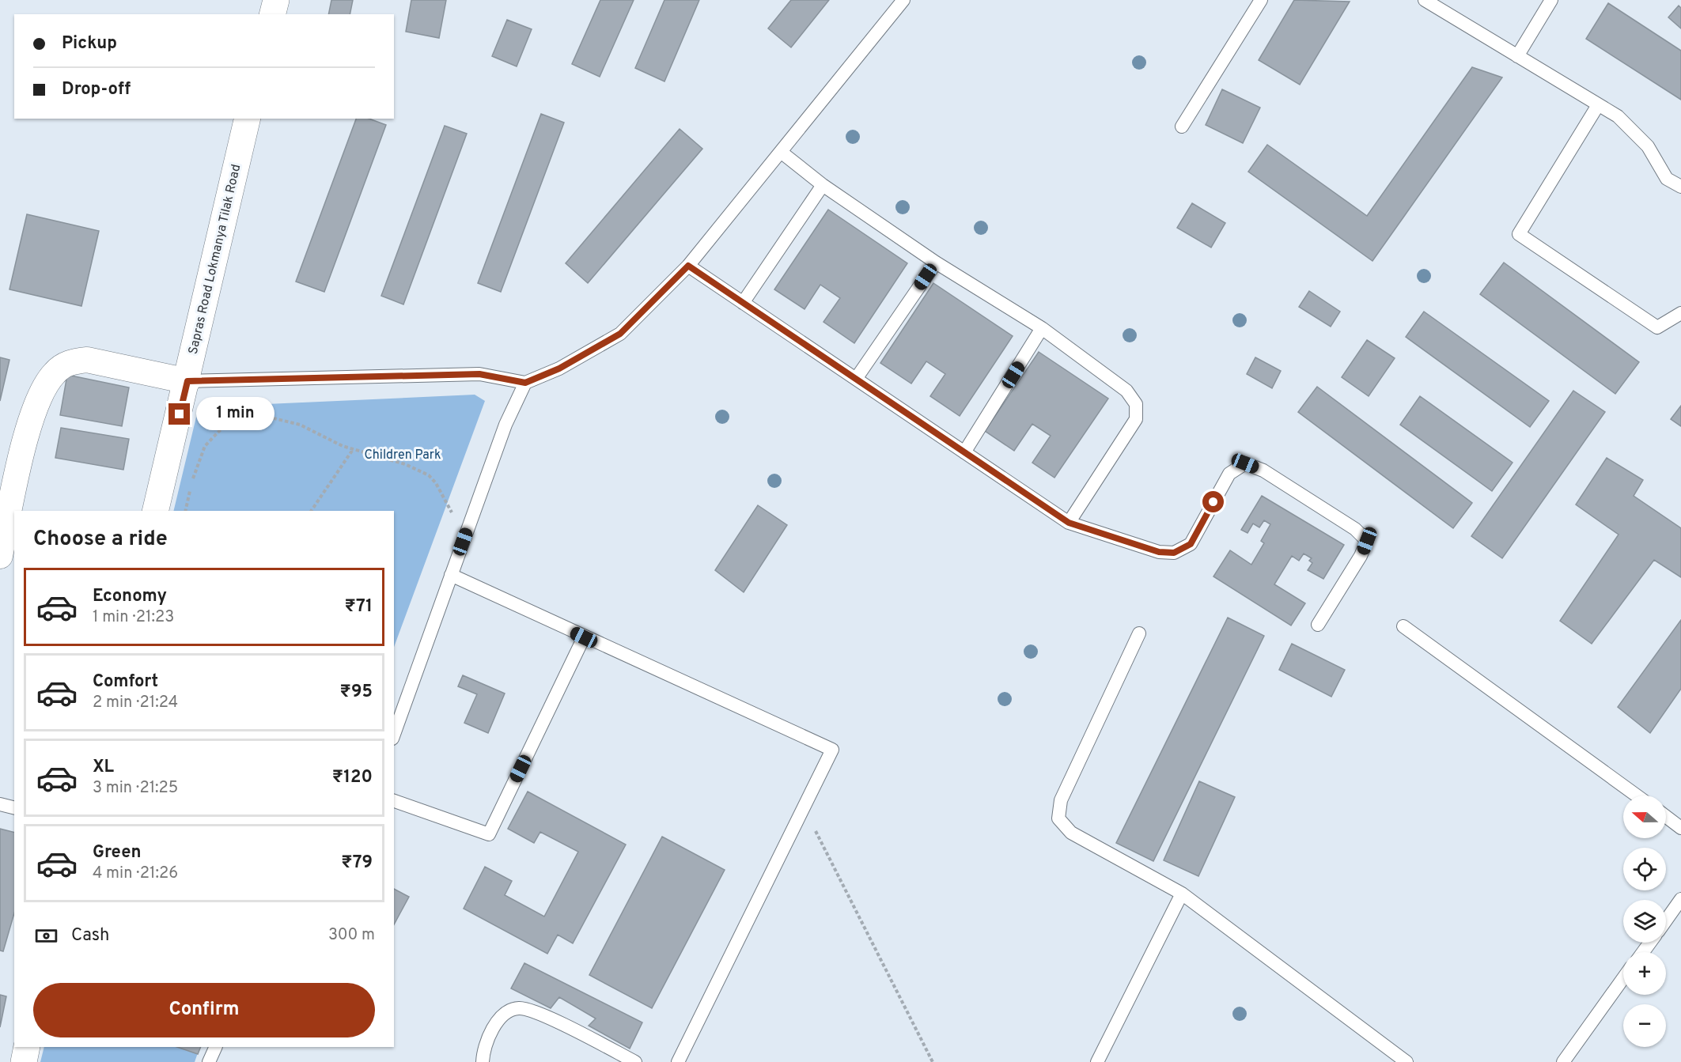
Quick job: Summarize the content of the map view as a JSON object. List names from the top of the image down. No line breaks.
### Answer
{"streets":{"street":["Sapras Road Lokmanya Tilak Road"]},"parks":["Children Park"],"north":"left","page":{"banner":["Pickup","Drop-off"],"bubble":"1 min","heading":"Choose a ride","list":[{"name":"Economy","note":"1 min · 21:23","value":"₹71"},{"name":"Comfort","note":"2 min · 21:24","value":"₹95"},{"name":"XL","note":"3 min · 21:25","value":"₹120"},{"name":"Green","note":"4 min · 21:26","value":"₹79"}],"map_buttons":["+","−"],"pay":["Cash","300 m"],"buttons":"Confirm"}}
